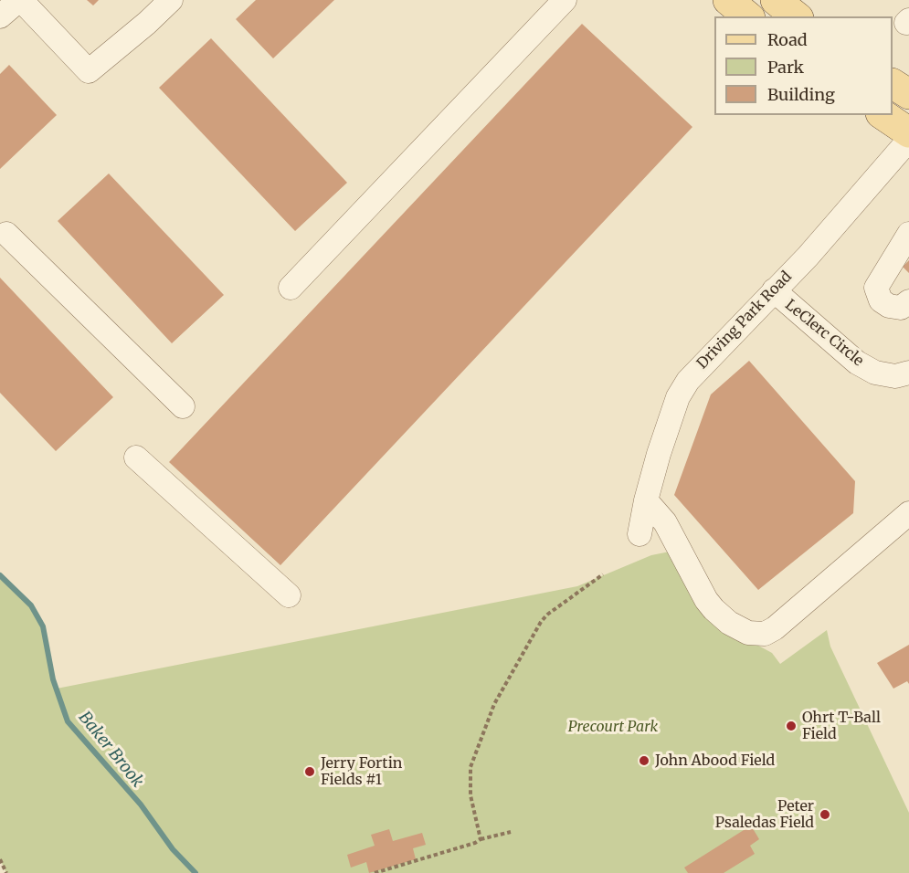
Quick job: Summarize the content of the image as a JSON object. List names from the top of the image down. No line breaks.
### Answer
{"streets":{"street":["Driving Park Road","LeClerc Circle"]},"crossings":[["Driving Park Road","LeClerc Circle"]],"water":["Baker Brook"],"parks":["Precourt Park"],"places":["Ohrt T-Ball Field","John Abood Field","Jerry Fortin Fields #1","Peter Psaledas Field"],"legend":["Road","Park","Building"]}
